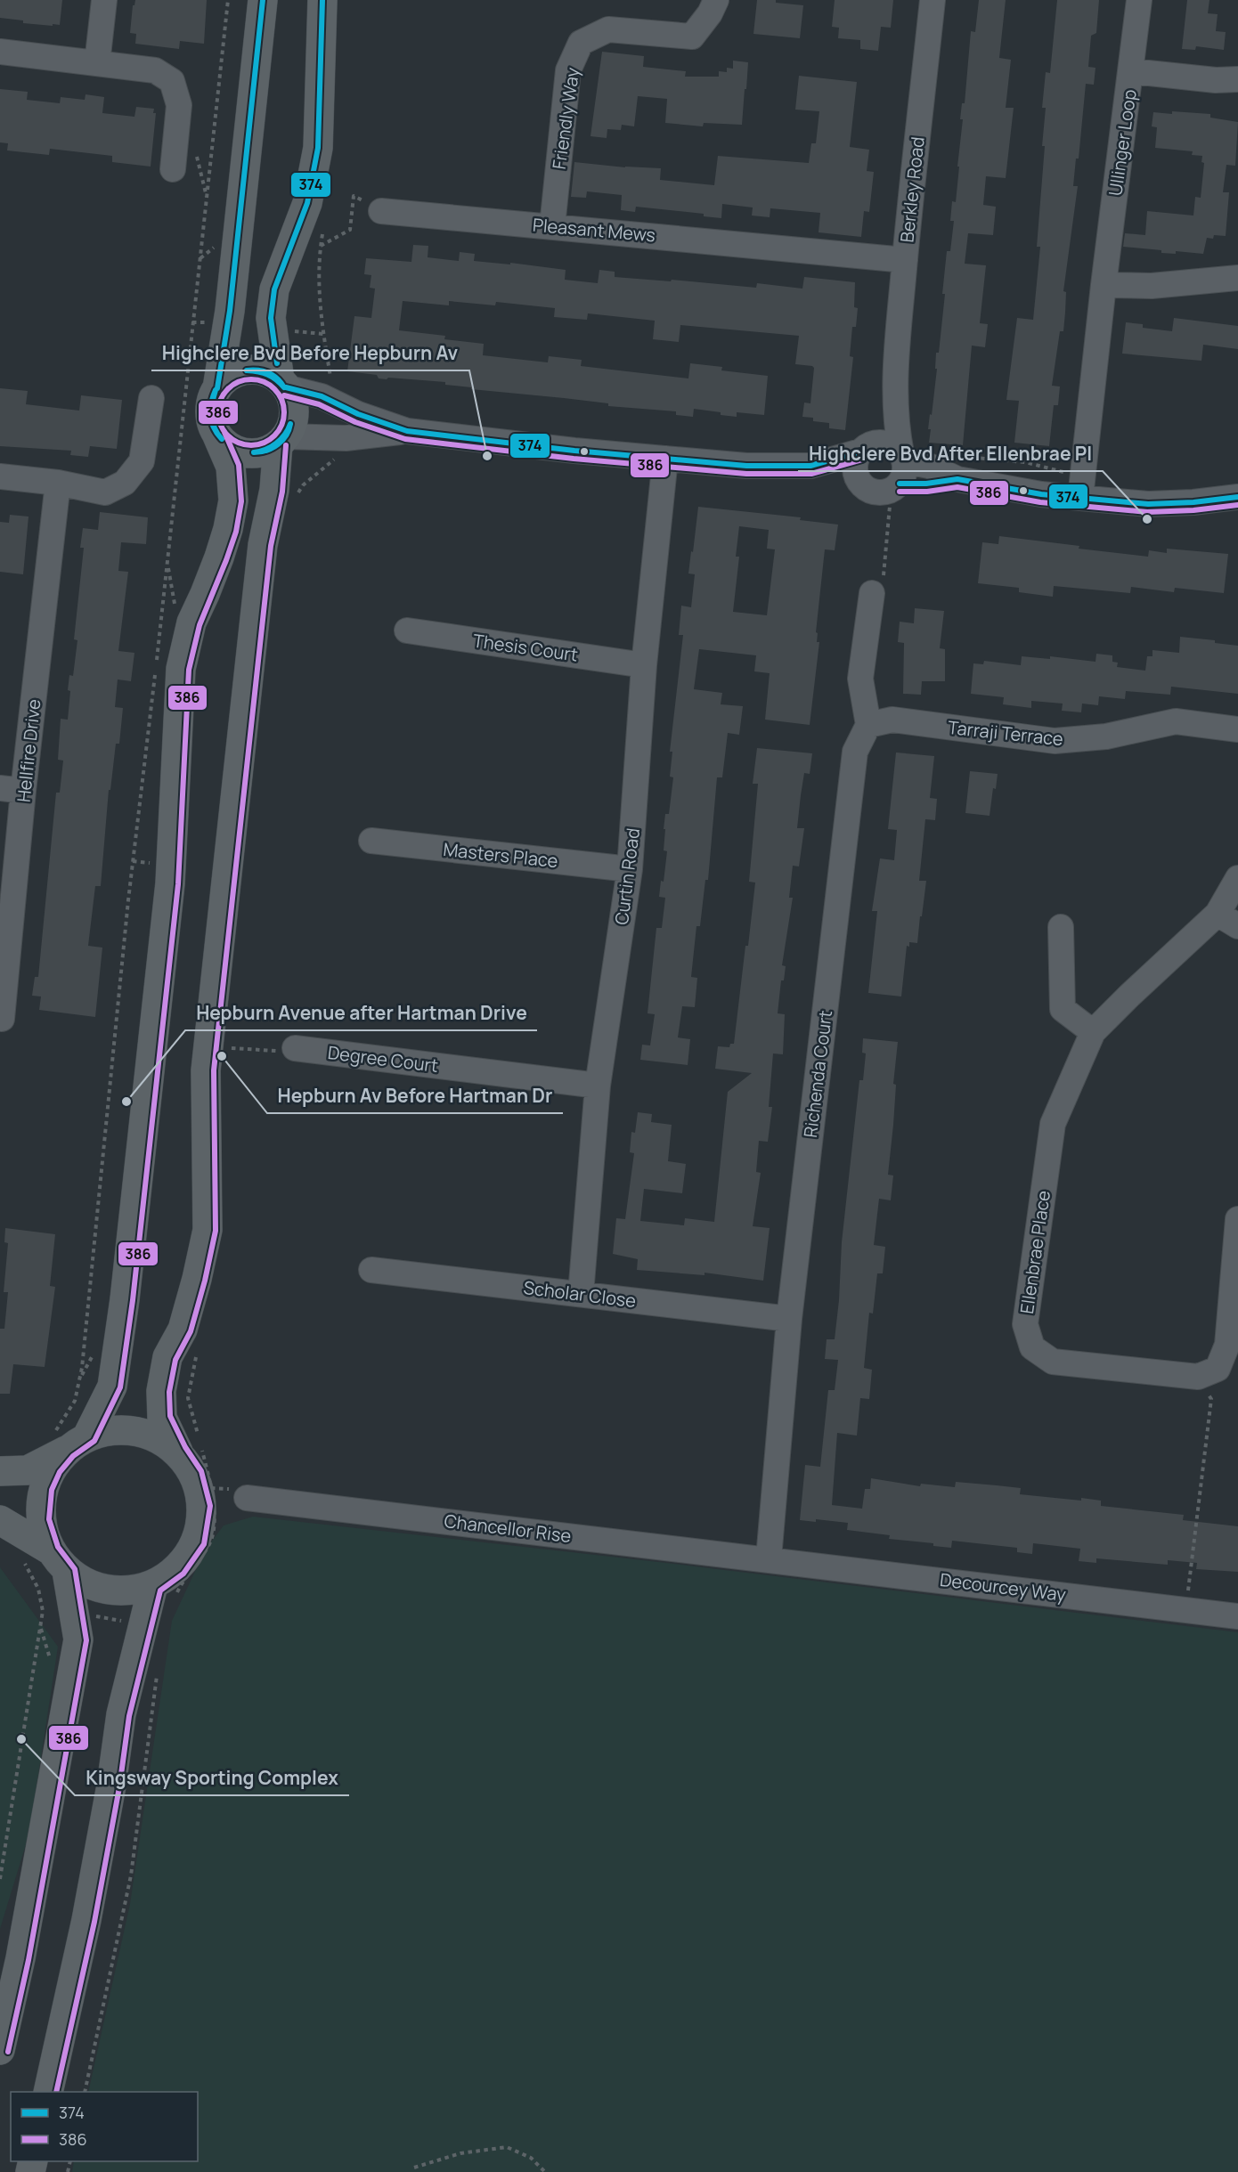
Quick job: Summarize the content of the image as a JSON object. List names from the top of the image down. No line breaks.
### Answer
{"streets":{"street":["Friendly Way","Ullinger Loop","Berkley Road","Pleasant Mews","Thesis Court","Tarraji Terrace","Hellfire Drive","Masters Place","Curtin Road","Degree Court","Richenda Court","Ellenbrae Place","Scholar Close","Chancellor Rise","Decourcey Way"]},"crossings":[["Friendly Way","Pleasant Mews"],["Berkley Road","Pleasant Mews"],["Thesis Court","Curtin Road"],["Tarraji Terrace","Richenda Court"],["Masters Place","Curtin Road"],["Curtin Road","Degree Court"],["Curtin Road","Scholar Close"],["Richenda Court","Scholar Close"],["Richenda Court","Chancellor Rise"],["Richenda Court","Decourcey Way"],["Chancellor Rise","Decourcey Way"]],"places":["Highclere Bvd Before Hepburn Av","Highclere Bvd After Ellenbrae Pl","Hepburn Av Before Hartman Dr","Hepburn Avenue after Hartman Drive","Kingsway Sporting Complex"],"lines":["transit line 374","transit line 386"],"legend":["374","386"]}
